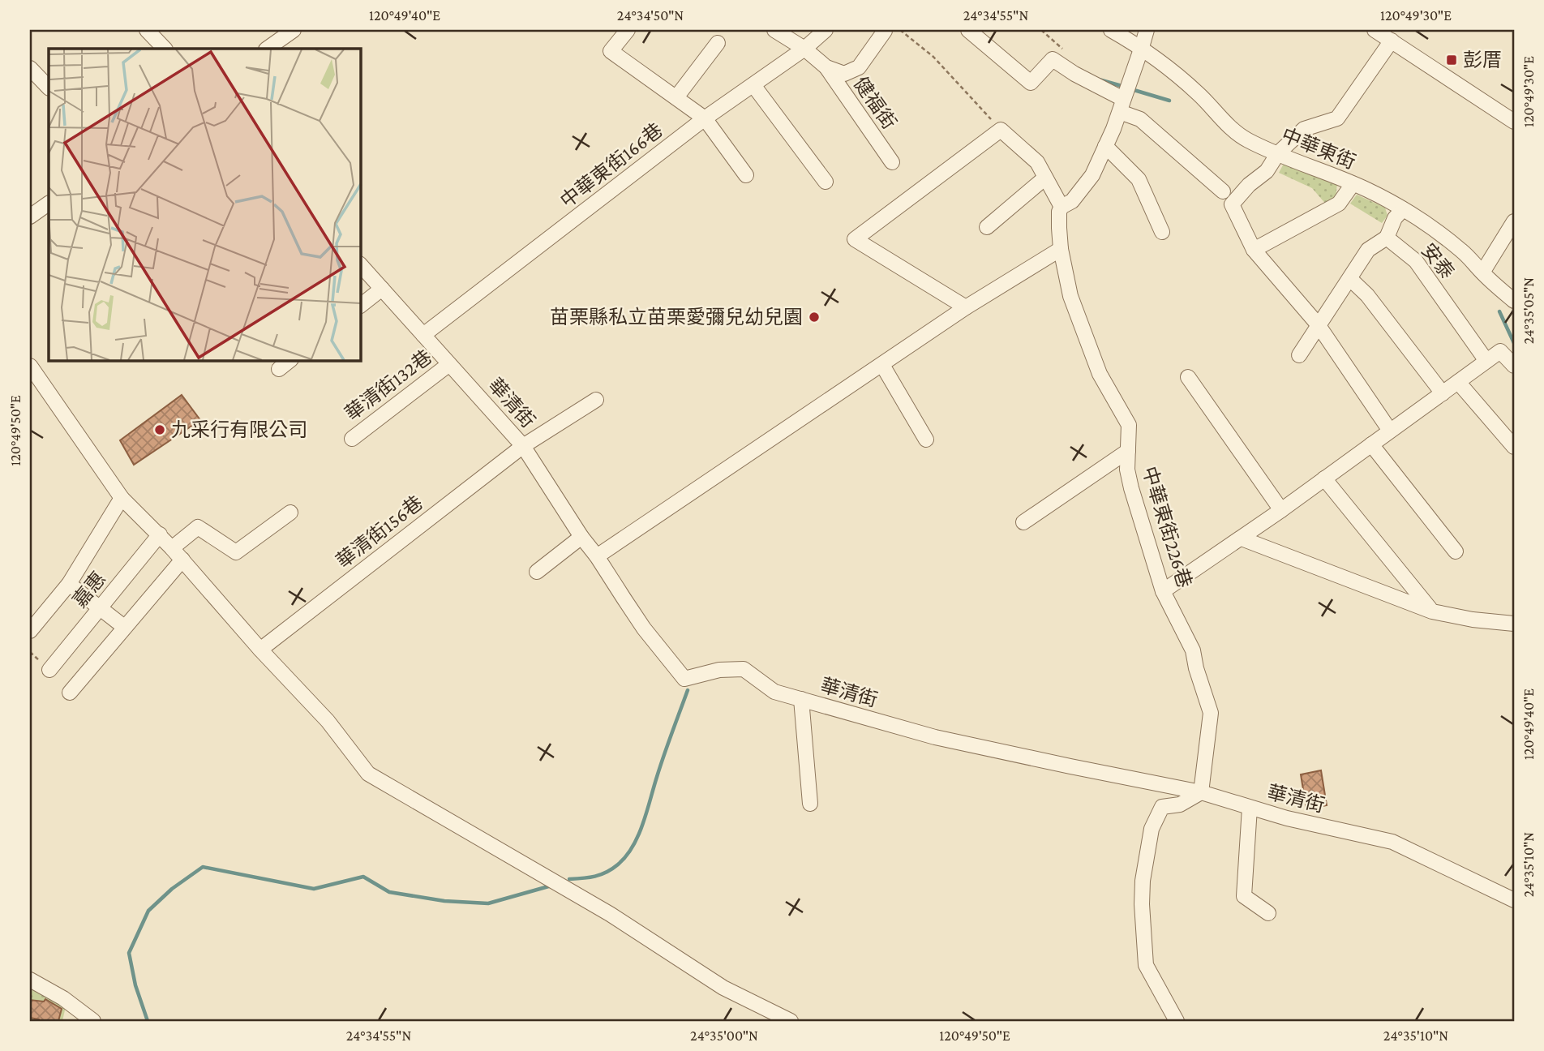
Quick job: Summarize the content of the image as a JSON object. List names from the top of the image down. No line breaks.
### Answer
{"streets":{"street":["健福街","中華東街","中華東街166巷","安泰","華清街132巷","華清街","中華東街226巷","華清街156巷","嘉惠"]},"crossings":[["健福街","中華東街166巷"],["中華東街166巷","華清街"],["華清街132巷","華清街"],["華清街","中華東街226巷"],["華清街","華清街156巷"]],"places":{"transit":["彭厝"],"other":["苗栗縣私立苗栗愛彌兒幼兒園","九采行有限公司"]},"coordinates":["120°49'40\"E","24°34'50\"N","24°34'55\"N","120°49'30\"E","24°35'05\"N","120°49'50\"E","24°35'10\"N","24°35'00\"N"]}
